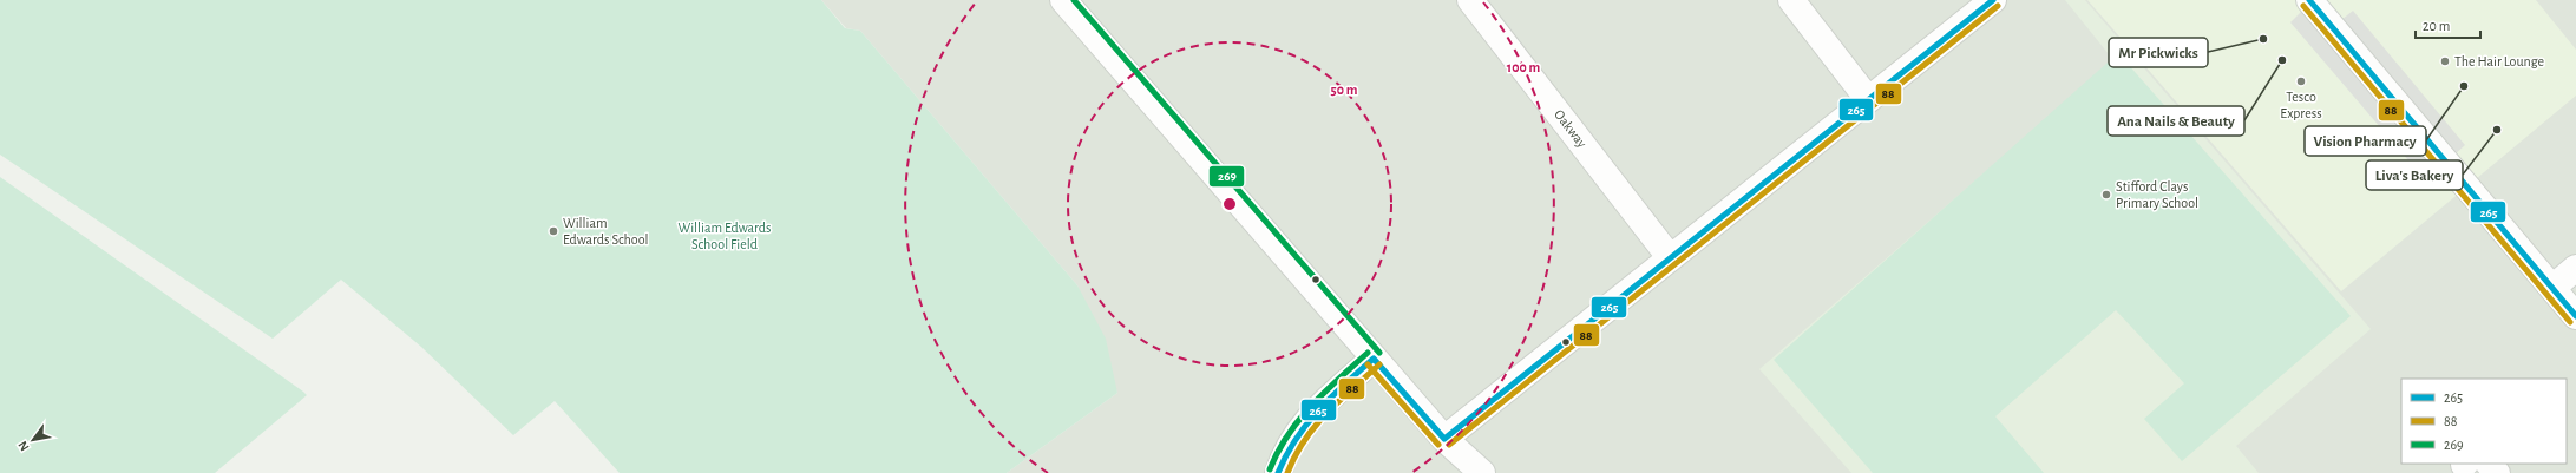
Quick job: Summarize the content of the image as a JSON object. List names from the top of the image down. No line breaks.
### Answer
{"streets":{"street":["Oakway"]},"parks":["William Edwards School Field"],"places":["Mr Pickwicks","Ana Nails & Beauty","The Hair Lounge","Tesco Express","Vision Pharmacy","Liva's Bakery","Stifford Clays Primary School","William Edwards School"],"lines":["transit line 265","transit line 269","transit line 88"],"legend":["265","88","269"],"scale_bar":"20 m","north":"bottom left","rings":["100 m","50 m"]}
